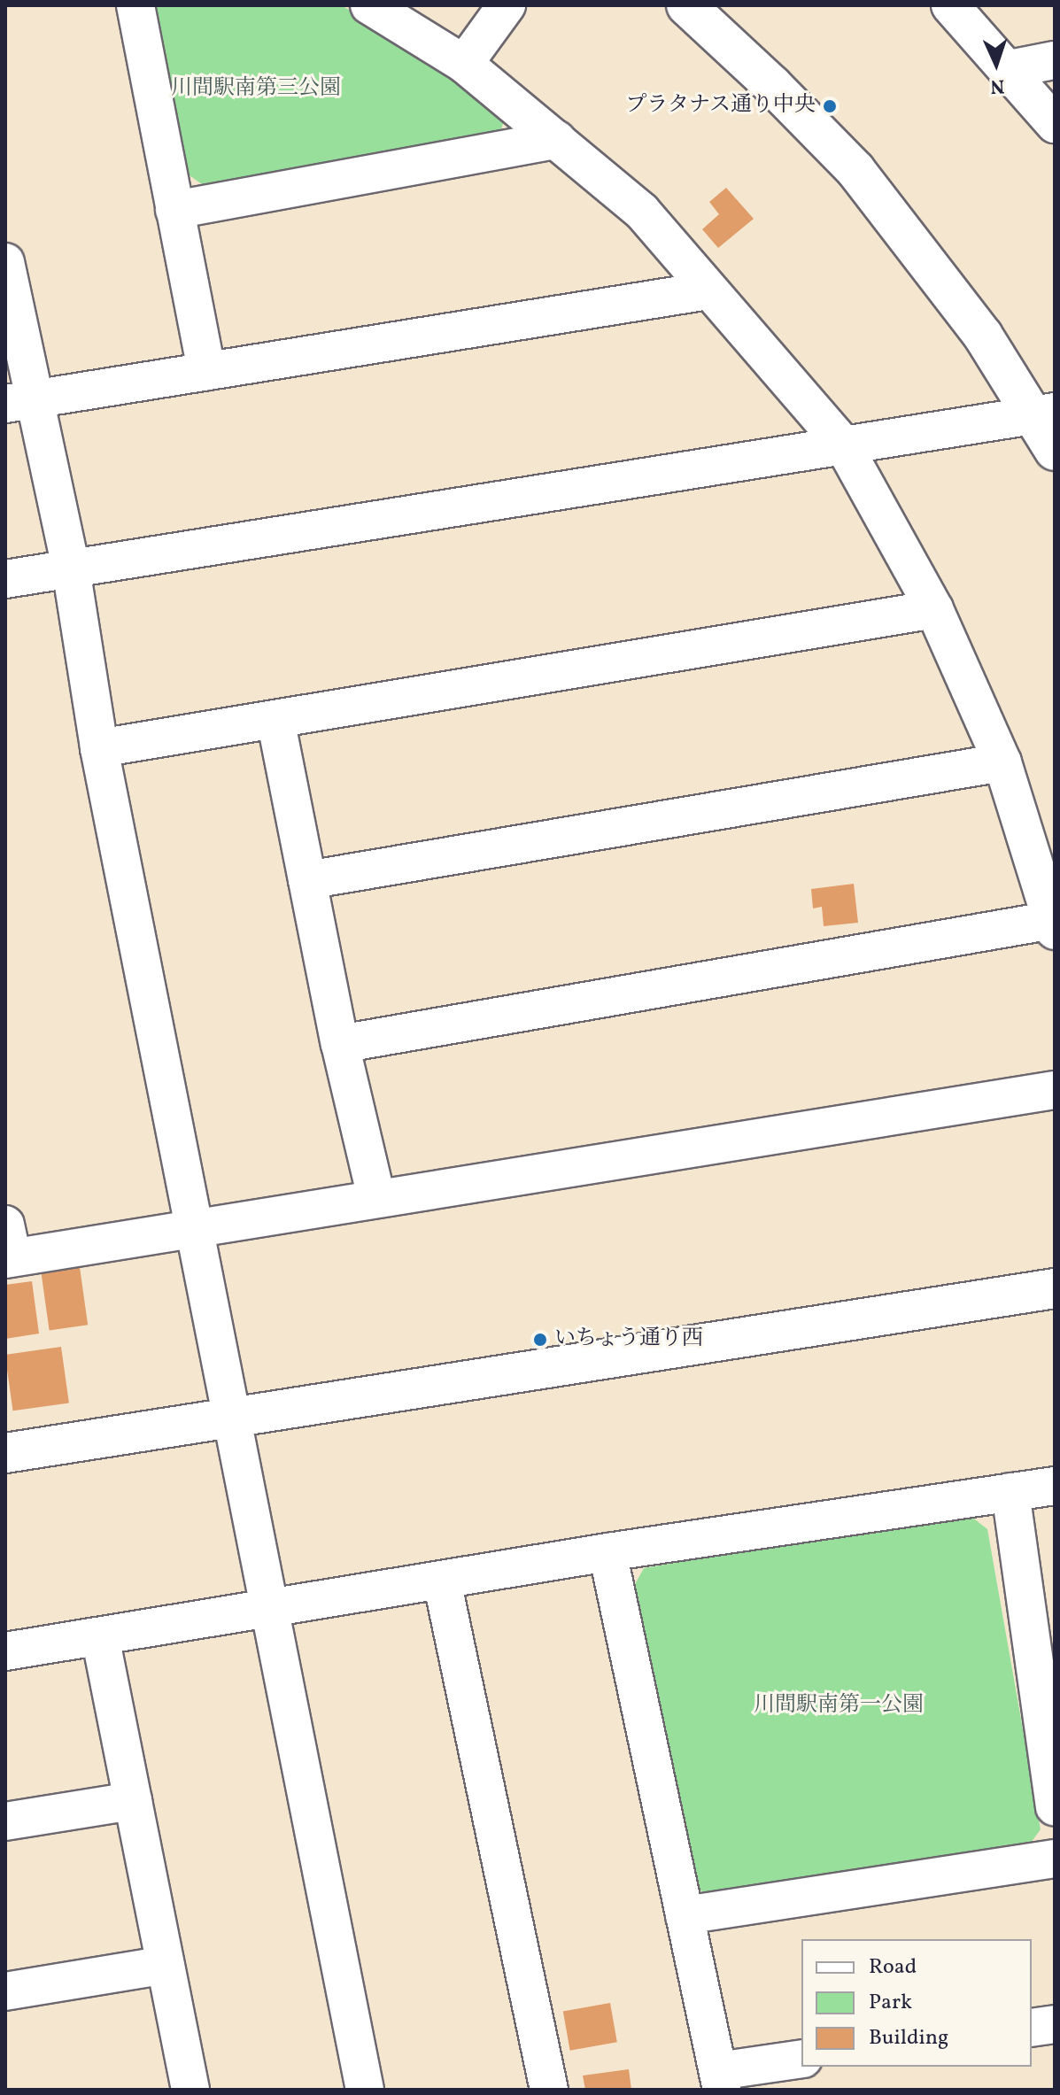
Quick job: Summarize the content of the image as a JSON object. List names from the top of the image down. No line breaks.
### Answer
{"parks":["川間駅南第三公園","川間駅南第一公園"],"places":["プラタナス通り中央","いちょう通り西"],"legend":["Road","Park","Building"],"north":"bottom"}
